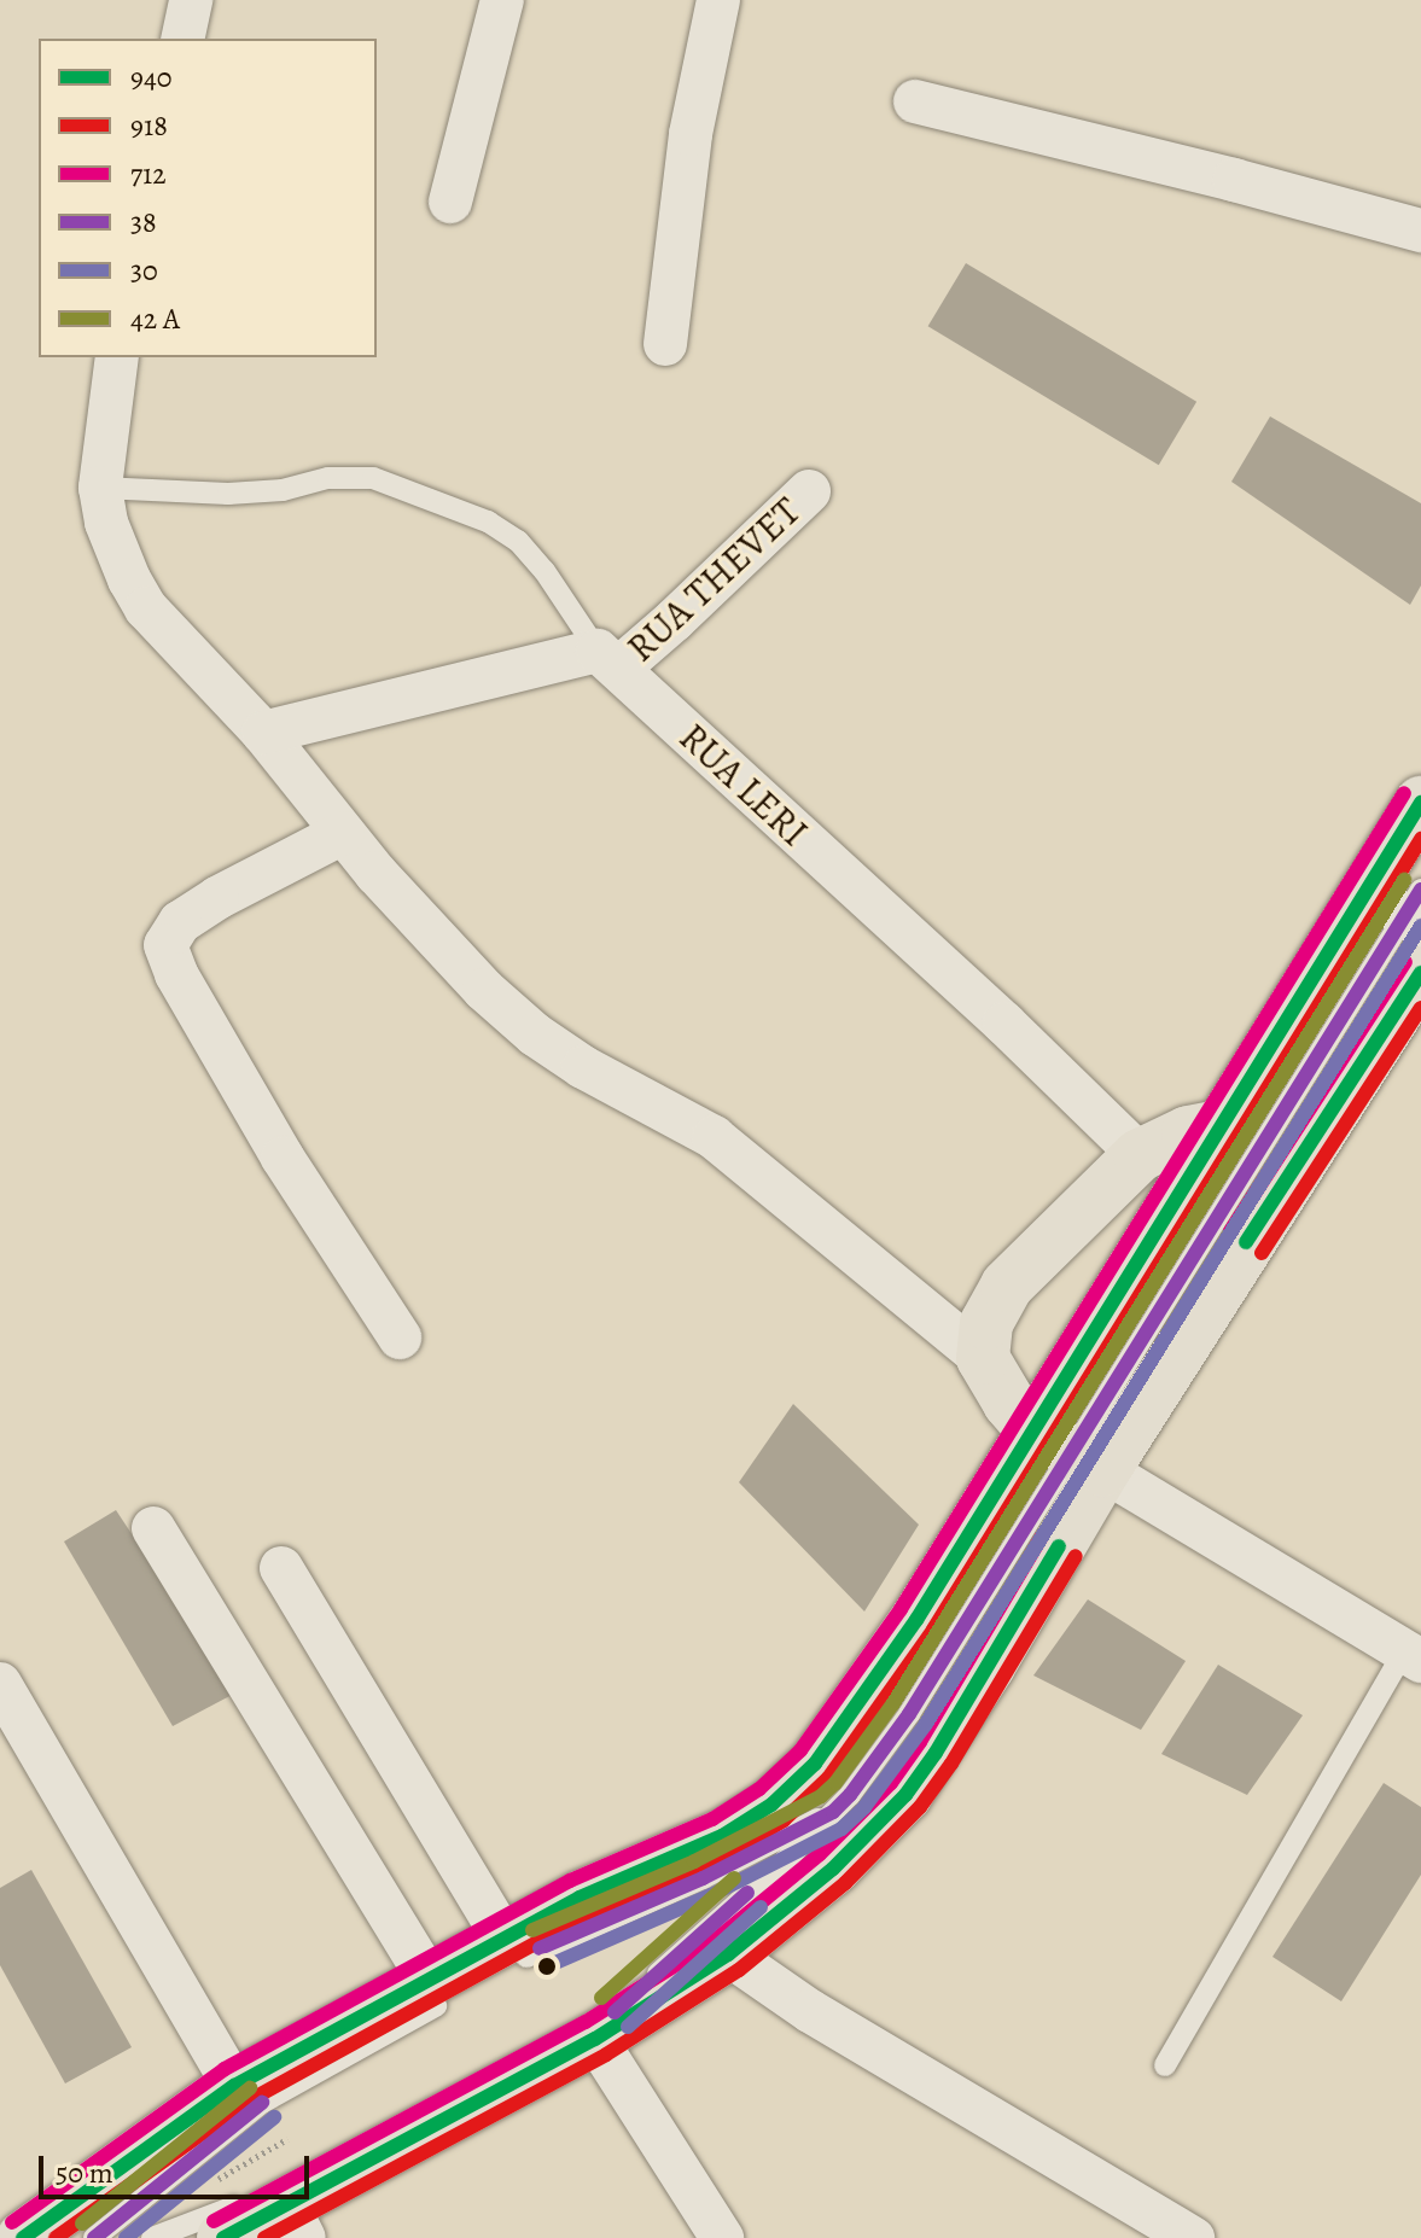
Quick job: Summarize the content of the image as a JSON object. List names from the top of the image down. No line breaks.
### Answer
{"streets":{"street":["RUA THEVET","RUA LERI"]},"crossings":[["RUA THEVET","RUA LERI"]],"lines":["transit line 712","transit line 940","transit line 918","transit line 38","transit line 30"],"legend":["940","918","712","38","30","42 A"],"scale_bar":"50 m"}
